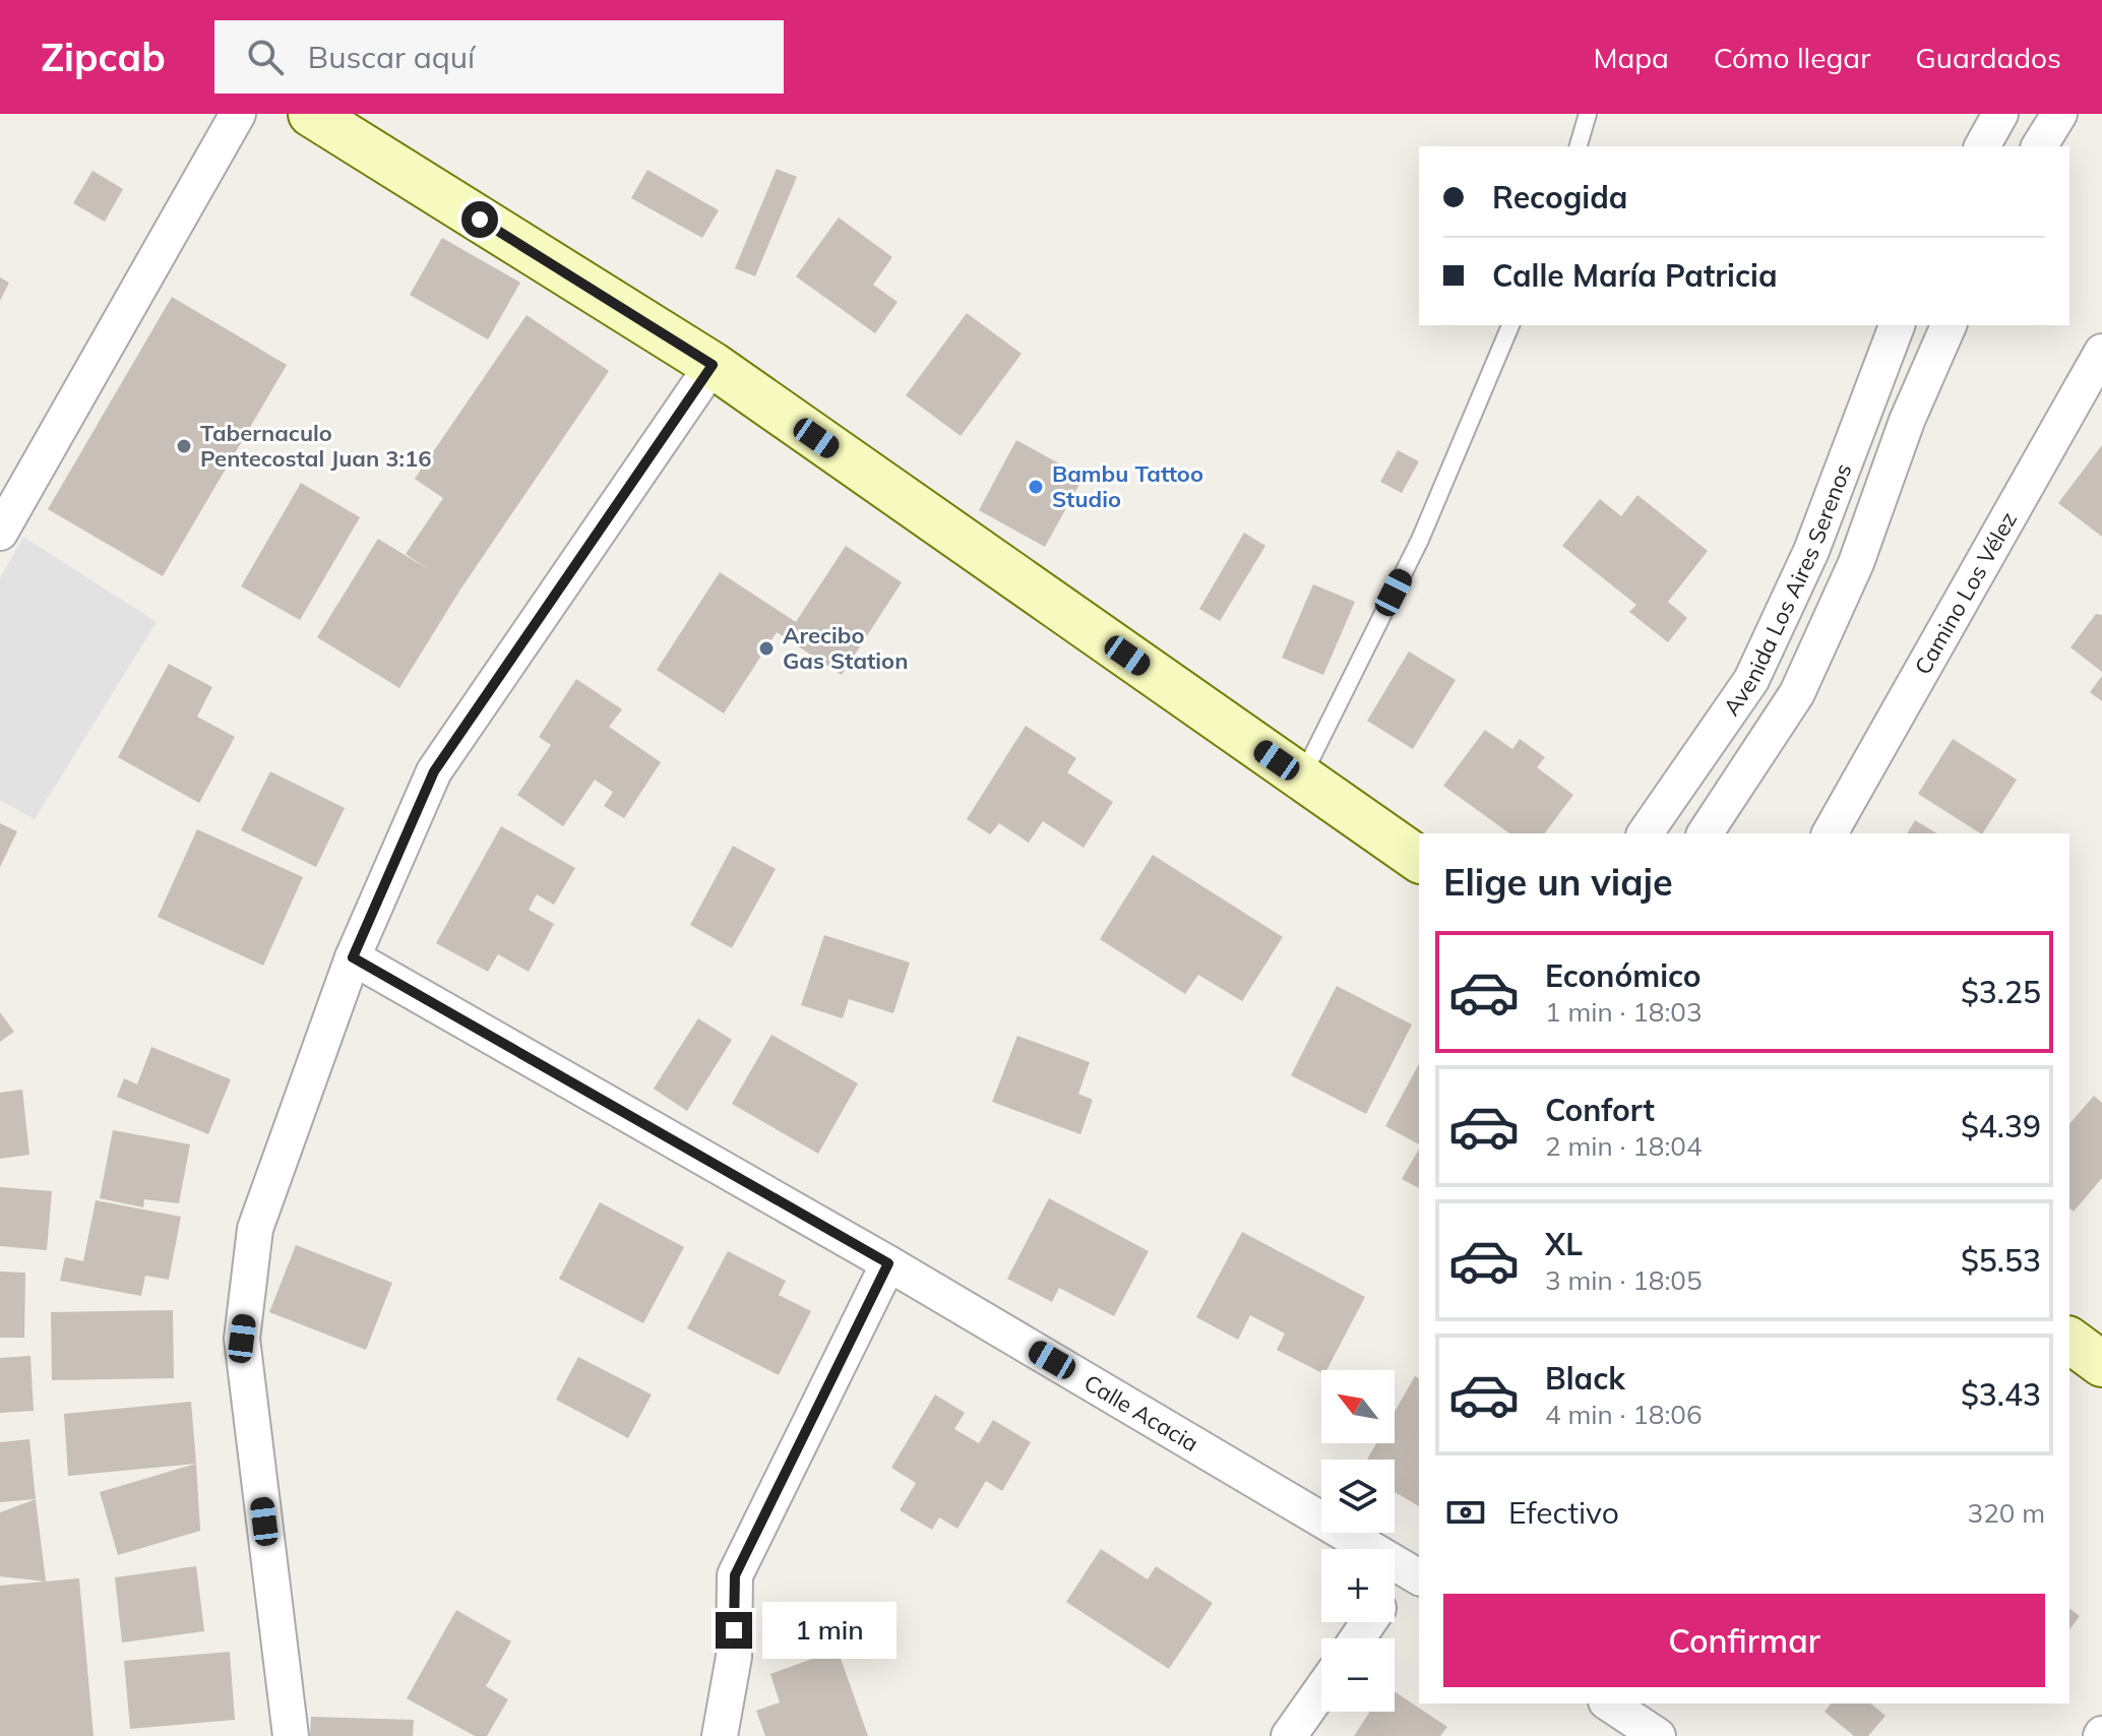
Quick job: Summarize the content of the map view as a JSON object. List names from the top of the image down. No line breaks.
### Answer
{"streets":{"street":["Avenida Los Aires Serenos","Camino Los Vélez","Calle Acacia"]},"places":["Tabernaculo Pentecostal Juan 3:16","Bambu Tattoo Studio","Arecibo Gas Station"],"north":"top left","page":{"header":"Zipcab","search":"Buscar aquí","nav":["Mapa","Cómo llegar","Guardados"],"banner":["Recogida","Calle María Patricia"],"heading":"Elige un viaje","list":[{"name":"Económico","note":"1 min · 18:03","value":"$3.25"},{"name":"Confort","note":"2 min · 18:04","value":"$4.39"},{"name":"XL","note":"3 min · 18:05","value":"$5.53"},{"name":"Black","note":"4 min · 18:06","value":"$3.43"}],"map_buttons":["+","−"],"pay":["Efectivo","320 m"],"buttons":"Confirmar","bubble":"1 min"}}
